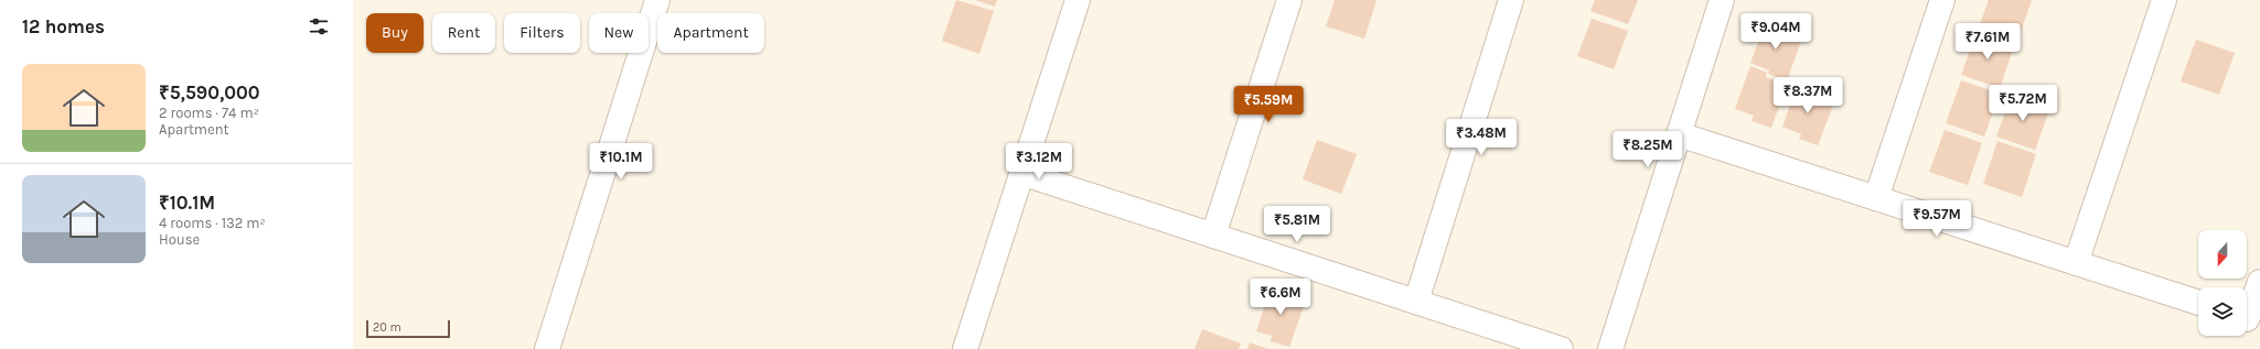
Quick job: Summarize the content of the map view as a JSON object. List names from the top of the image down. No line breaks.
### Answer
{"scale_bar":"20 m","north":"bottom","page":{"heading":"12 homes","price":["₹9.04M","₹7.61M","₹8.37M","₹5.72M","₹5.59M","₹3.48M","₹8.25M","₹10.1M","₹3.12M","₹9.57M","₹5.81M","₹6.6M"],"chip":["Buy","Rent","Filters","New","Apartment"],"list":[{"name":"₹5,590,000","note":"2 rooms · 74 m² · Apartment"},{"name":"₹10.1M","note":"4 rooms · 132 m² · House"}],"scale":"20 m"}}
